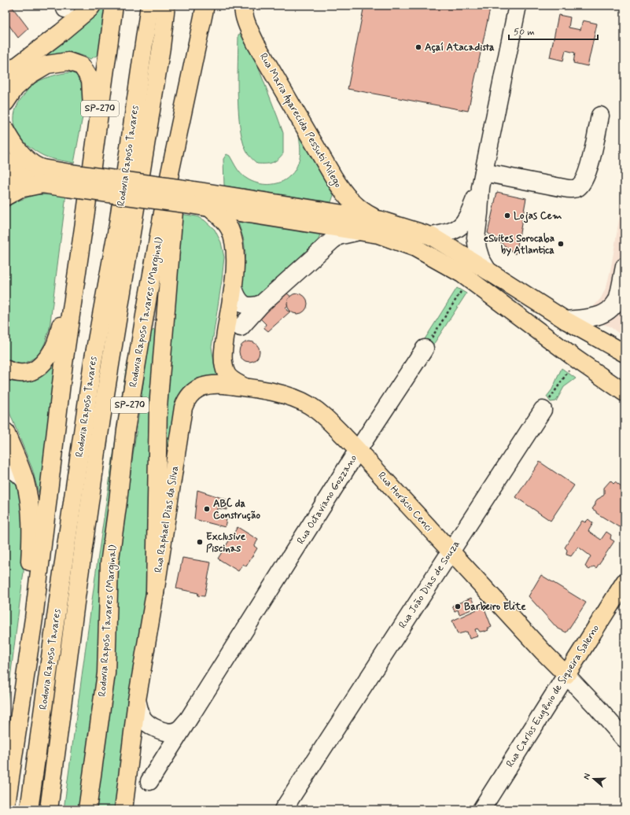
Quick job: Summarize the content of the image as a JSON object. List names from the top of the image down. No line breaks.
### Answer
{"streets":{"main road":["SP-270","Rua Maria Aparecida Pessuti Milego","Rodovia Raposo Tavares","Rodovia Raposo Tavares (Marginal)","Rua Horácio Cenci","Rua Raphael Dias da Silva","Rua Carlos Eugênio de Siqueira Salerno"],"street":["Rua Octaviano Gozzano","Rua João Dias de Souza"]},"crossings":[["Rua Octaviano Gozzano","Rua Horácio Cenci"],["Rua Octaviano Gozzano","Rua Raphael Dias da Silva"],["Rua Horácio Cenci","Rua Raphael Dias da Silva"],["Rua Horácio Cenci","Rua João Dias de Souza"],["Rua Horácio Cenci","Rua Carlos Eugênio de Siqueira Salerno"]],"places":["Açaí Atacadista","Lojas Cem","eSuites Sorocaba by Atlantica","ABC da Construção","Exclusive Piscinas","Barbeiro Elite"],"scale_bar":"50 m","north":"left"}
